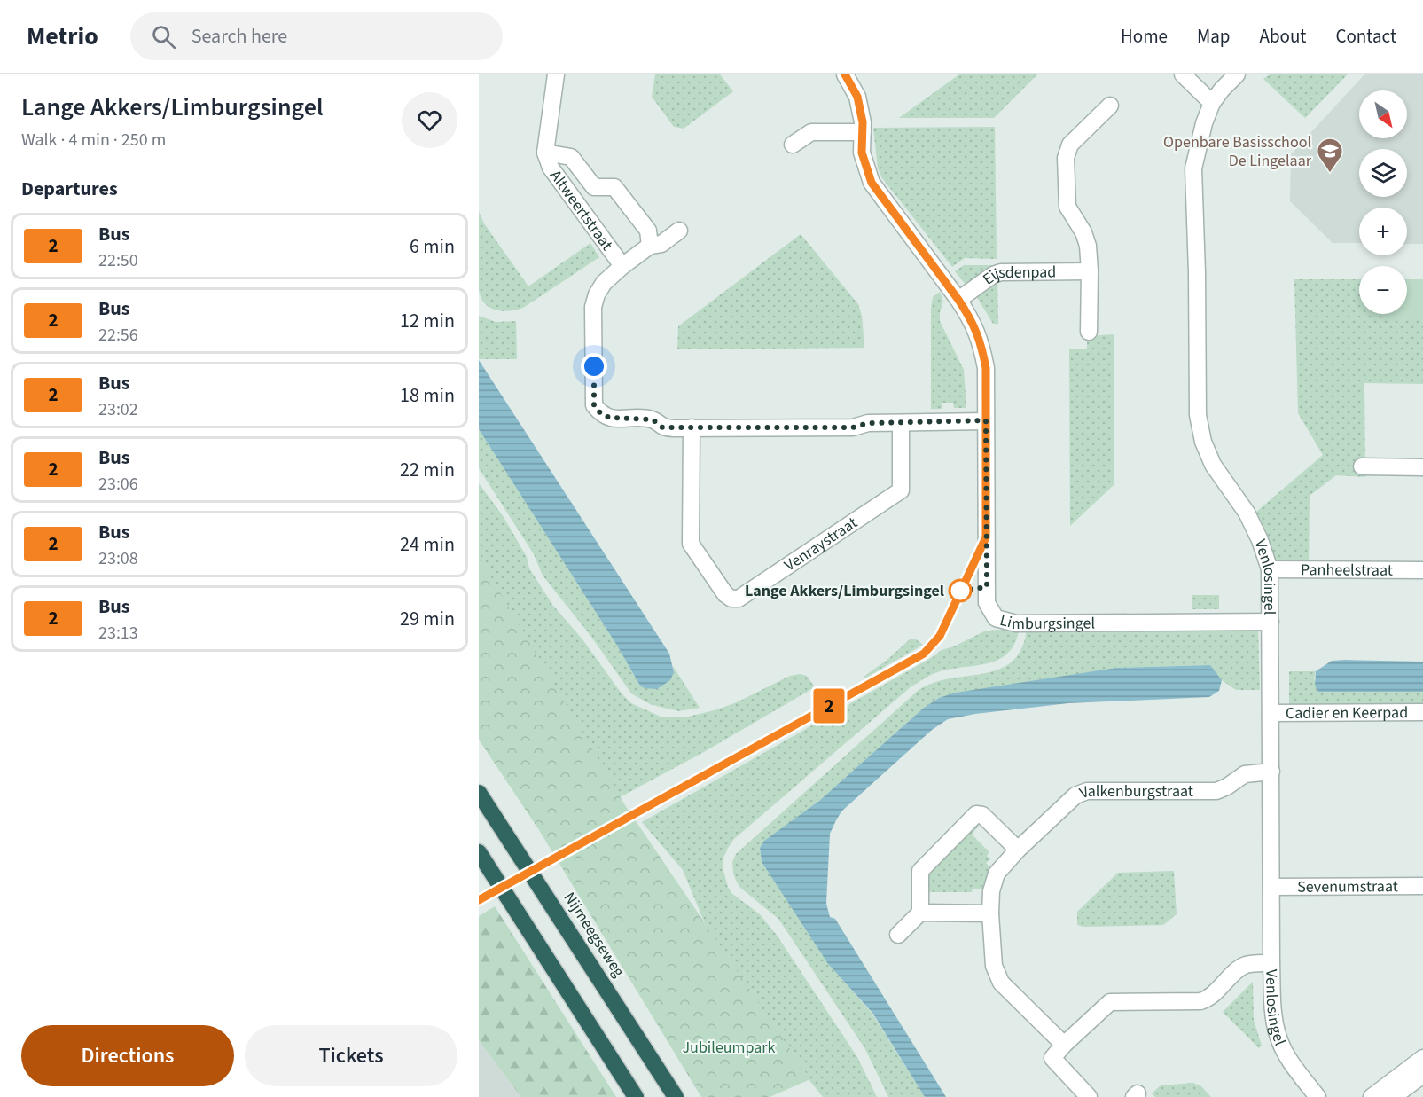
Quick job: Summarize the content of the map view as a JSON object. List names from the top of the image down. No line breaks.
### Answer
{"streets":{"highway":["Nijmeegseweg"],"street":["Altweertstraat","Eijsdenpad","Venraystraat","Panheelstraat","Venlosingel","Limburgsingel","Cadier en Keerpad","Valkenburgstraat","Sevenumstraat"]},"crossings":[["Eijsdenpad","Limburgsingel"],["Panheelstraat","Venlosingel"],["Venlosingel","Limburgsingel"],["Venlosingel","Cadier en Keerpad"],["Venlosingel","Valkenburgstraat"],["Venlosingel","Sevenumstraat"]],"parks":["Jubileumpark"],"places":{"school or university":["Openbare Basisschool De Lingelaar"],"other":["Lange Akkers/Limburgsingel"]},"lines":["bus line 2"],"north":"bottom right","page":{"header":"Metrio","search":"Search here","nav":["Home","Map","About","Contact"],"heading":[["Lange Akkers/Limburgsingel","Walk · 4 min · 250 m"],"Departures"],"on_map":"2","map_buttons":["+","−"],"list":[{"mark":"2","name":"Bus","note":"22:50","value":"6 min"},{"mark":"2","name":"Bus","note":"22:56","value":"12 min"},{"mark":"2","name":"Bus","note":"23:02","value":"18 min"},{"mark":"2","name":"Bus","note":"23:06","value":"22 min"},{"mark":"2","name":"Bus","note":"23:08","value":"24 min"},{"mark":"2","name":"Bus","note":"23:13","value":"29 min"}],"buttons":["Directions","Tickets"]}}
